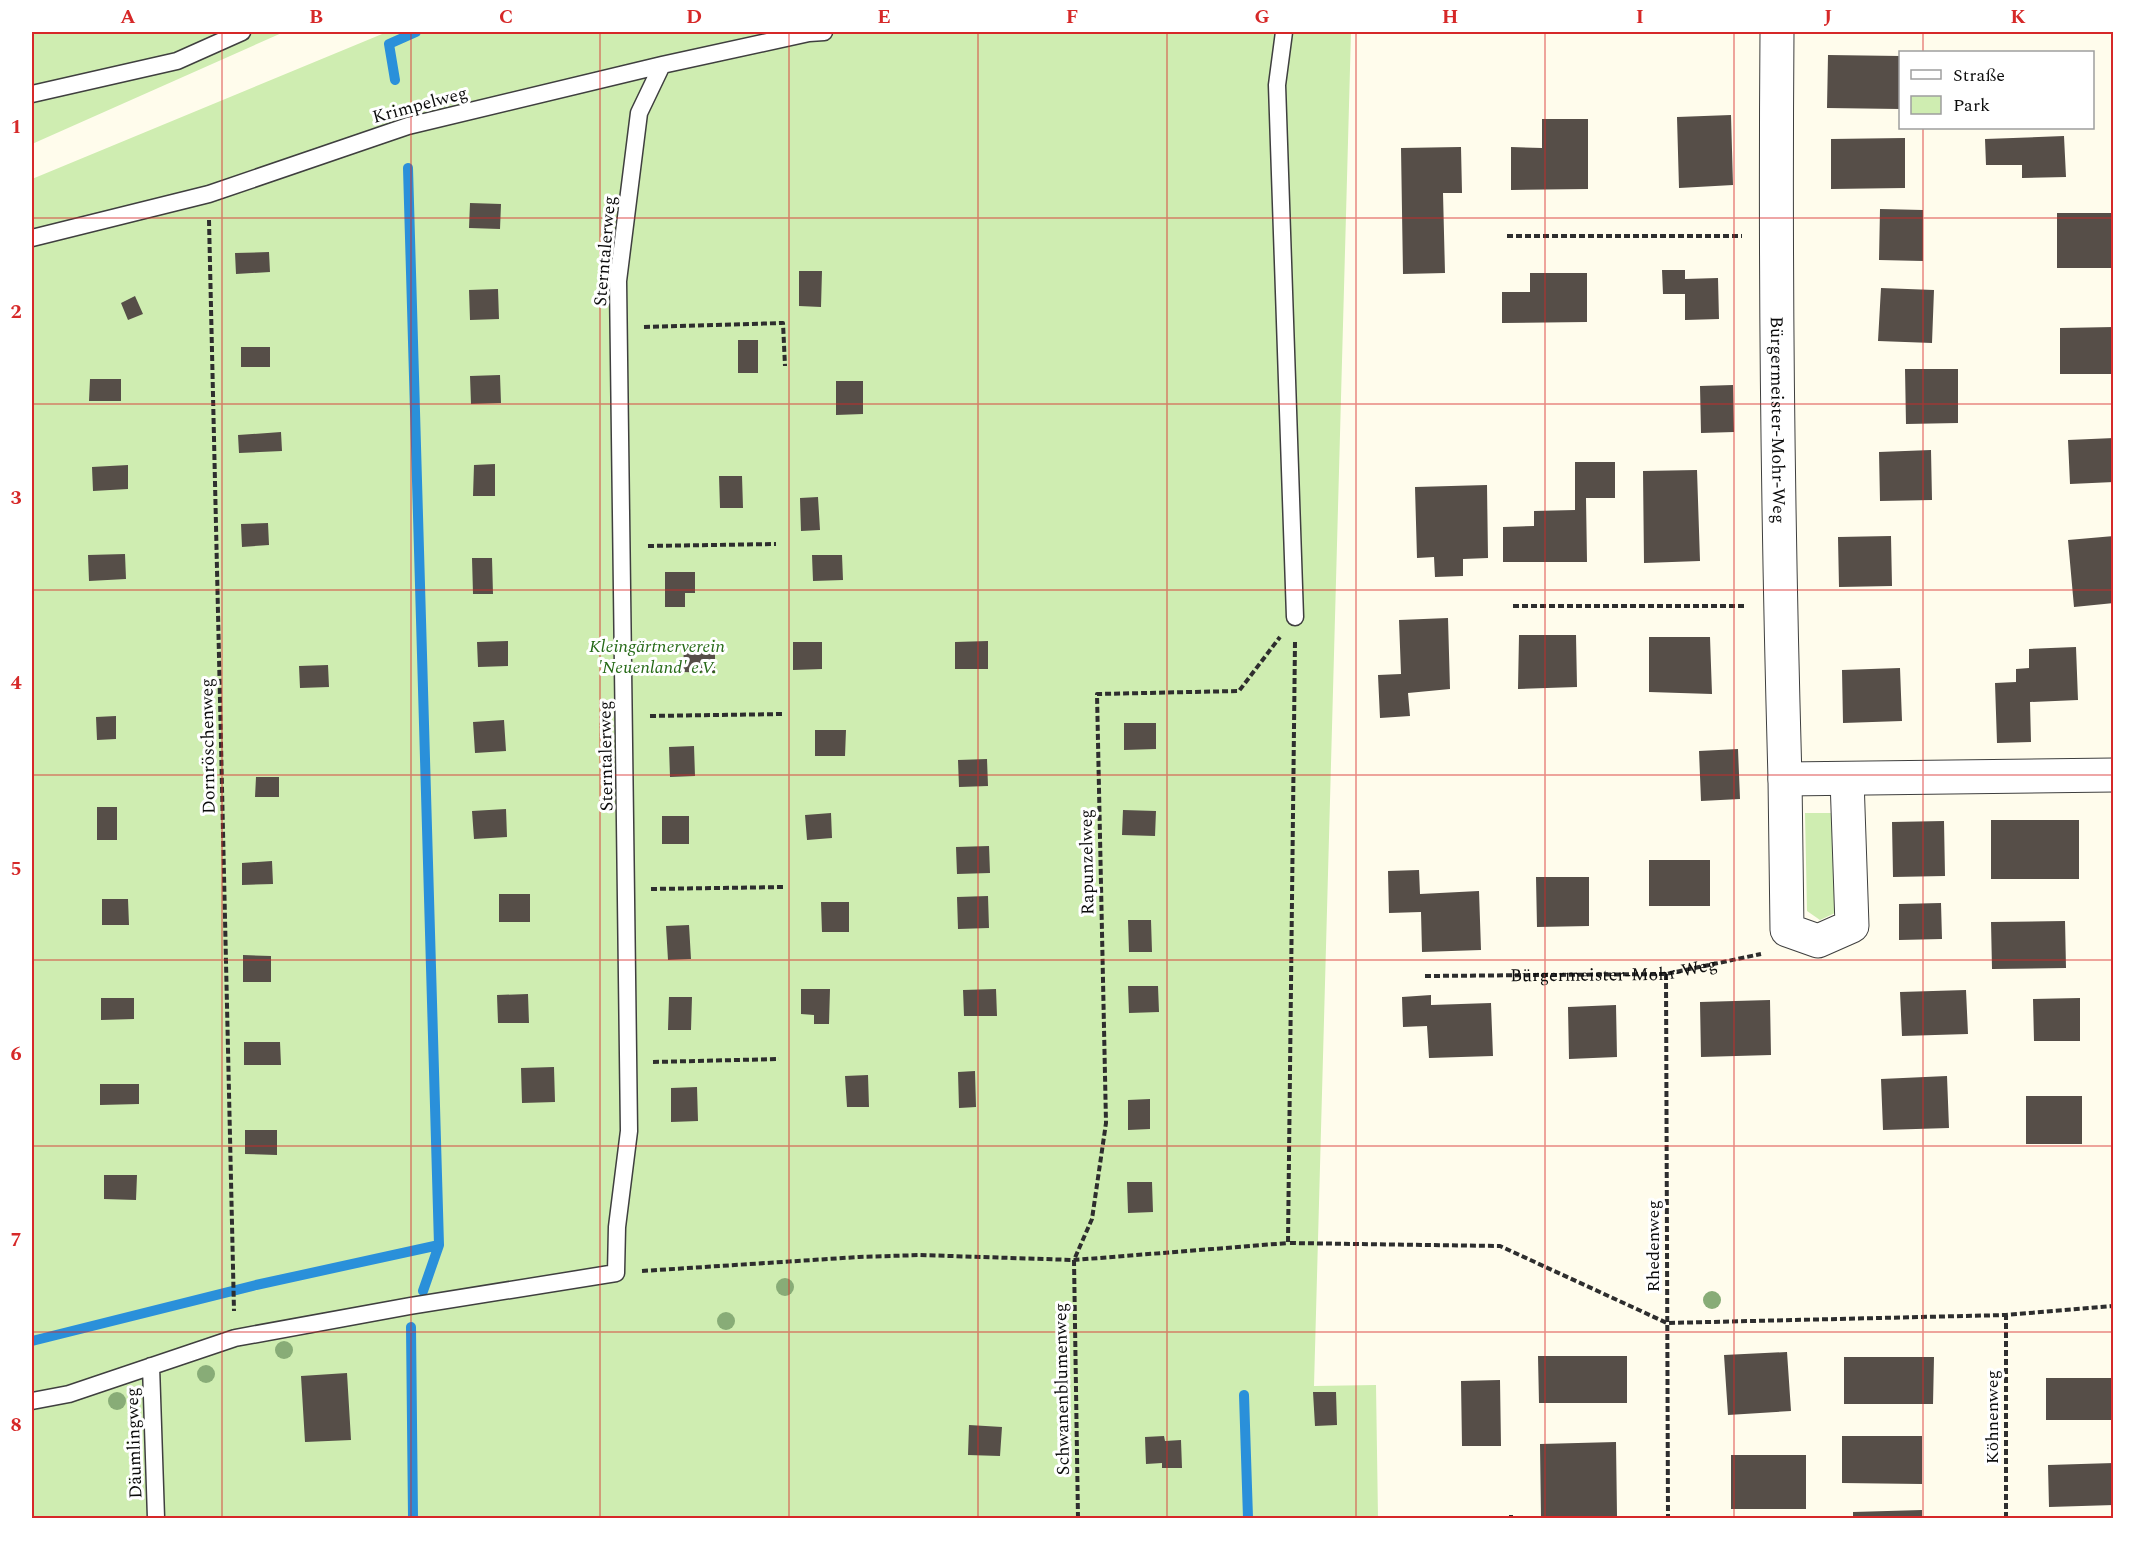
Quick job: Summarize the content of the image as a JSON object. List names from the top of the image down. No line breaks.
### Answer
{"streets":{"street":["Bürgermeister-Mohr-Weg"],"lane":["Krimpelweg","Sterntalerweg","Däumlingweg"],"path":["Dornröschenweg","Rapunzelweg","Rhedenweg","Schwanenblumenweg","Köhnenweg"]},"crossings":[["Krimpelweg","Sterntalerweg"],["Krimpelweg","Dornröschenweg"],["Bürgermeister-Mohr-Weg","Rhedenweg"],["Rapunzelweg","Schwanenblumenweg"]],"parks":["Kleingärtnerverein 'Neuenland' e.V."],"legend":["Straße","Park"],"grid":{"columns":["A","B","C","D","E","F","G","H","I","J","K"],"rows":["1","2","3","4","5","6","7","8"]}}
